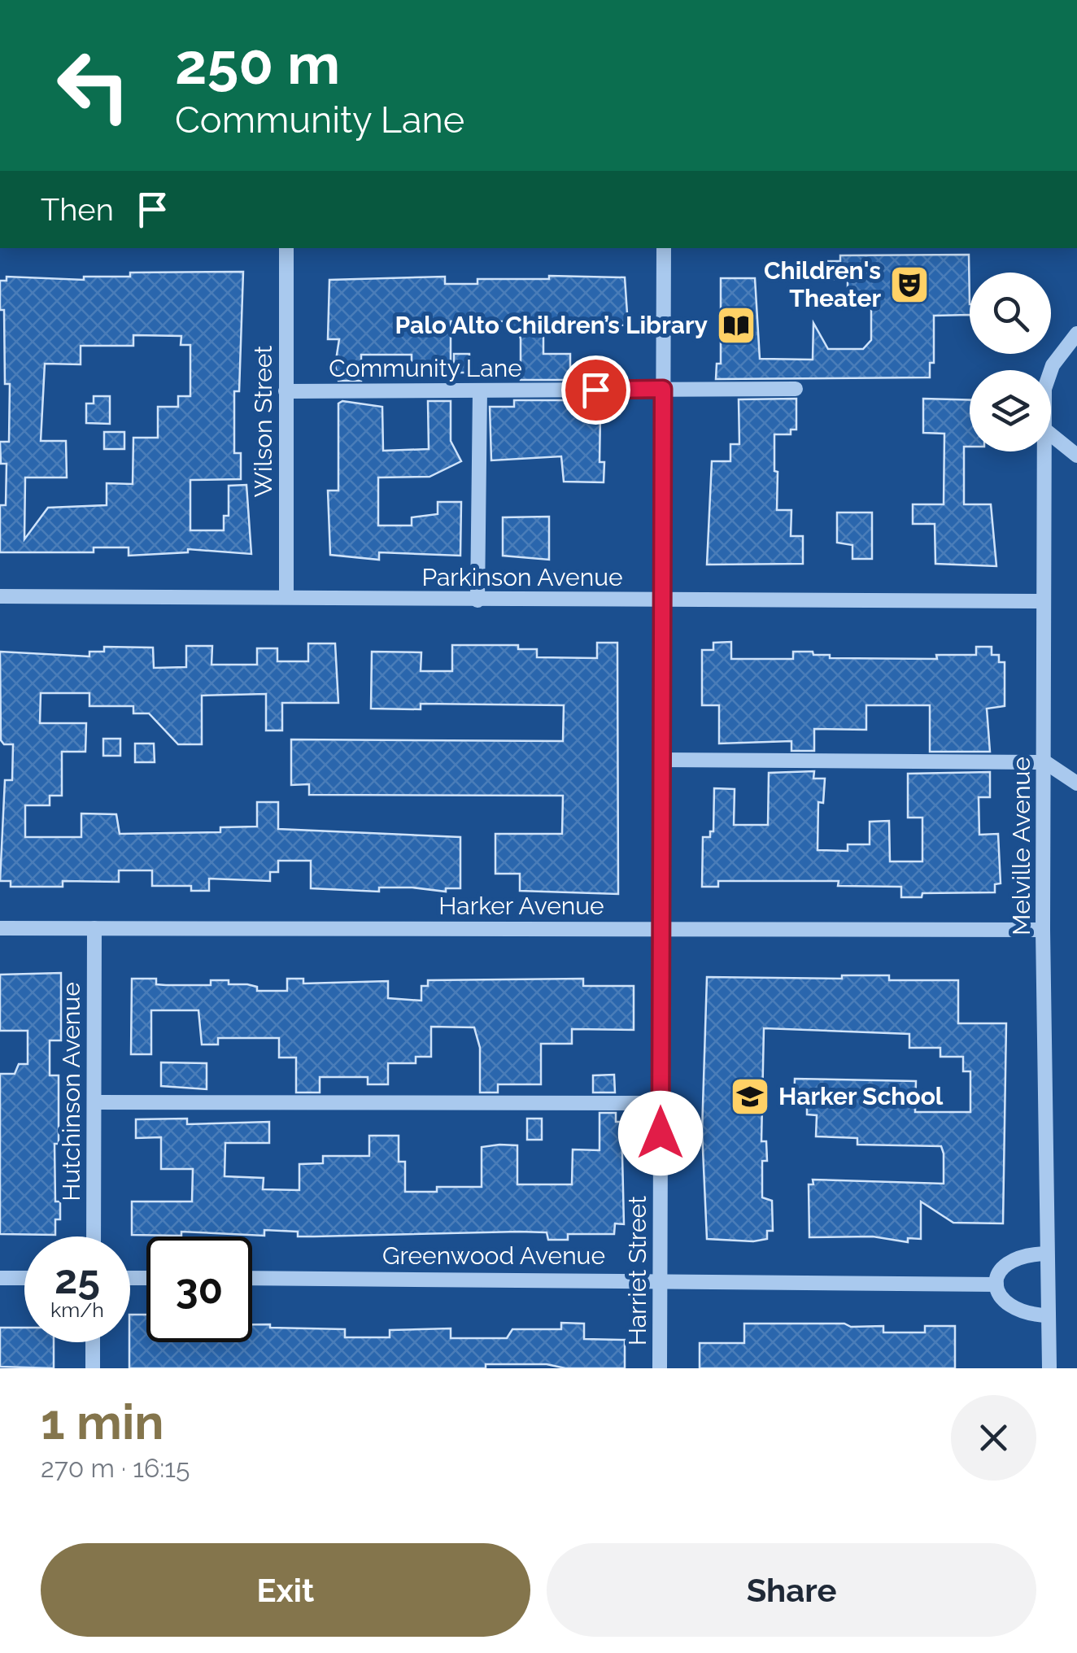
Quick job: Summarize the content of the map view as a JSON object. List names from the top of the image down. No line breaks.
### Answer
{"streets":{"street":["Community Lane","Wilson Street","Parkinson Avenue","Melville Avenue","Harker Avenue","Hutchinson Avenue","Greenwood Avenue","Harriet Street"]},"crossings":[["Community Lane","Wilson Street"],["Community Lane","Harriet Street"],["Wilson Street","Parkinson Avenue"],["Parkinson Avenue","Melville Avenue"],["Parkinson Avenue","Harriet Street"],["Melville Avenue","Harker Avenue"],["Harker Avenue","Hutchinson Avenue"],["Harker Avenue","Harriet Street"],["Greenwood Avenue","Harriet Street"]],"places":{"theatre":["Children's Theater"],"library":["Palo Alto Children’s Library"],"school or university":["Harker School"]},"page":{"turn":["250 m","Community Lane"],"then":"Then","speed":"25 km/h","limit":"30","heading":["1 min","270 m · 16:15"],"buttons":["Exit","Share"]}}
